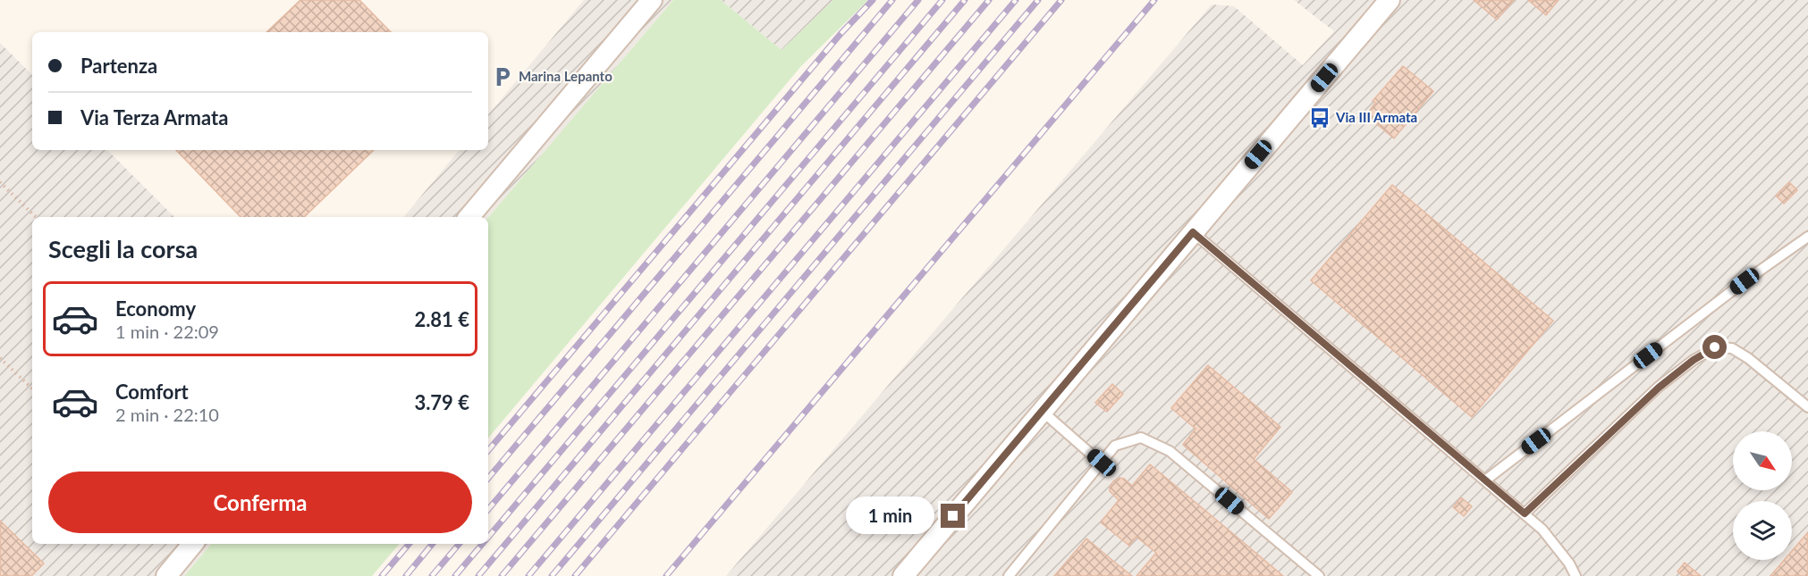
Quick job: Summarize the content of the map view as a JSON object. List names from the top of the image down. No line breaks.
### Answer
{"places":{"parking":["Marina Lepanto"],"bus stop":["Via III Armata"]},"north":"bottom right","page":{"banner":["Partenza","Via Terza Armata"],"heading":"Scegli la corsa","list":[{"name":"Economy","note":"1 min · 22:09","value":"2.81 €"},{"name":"Comfort","note":"2 min · 22:10","value":"3.79 €"}],"buttons":"Conferma","bubble":"1 min"}}
